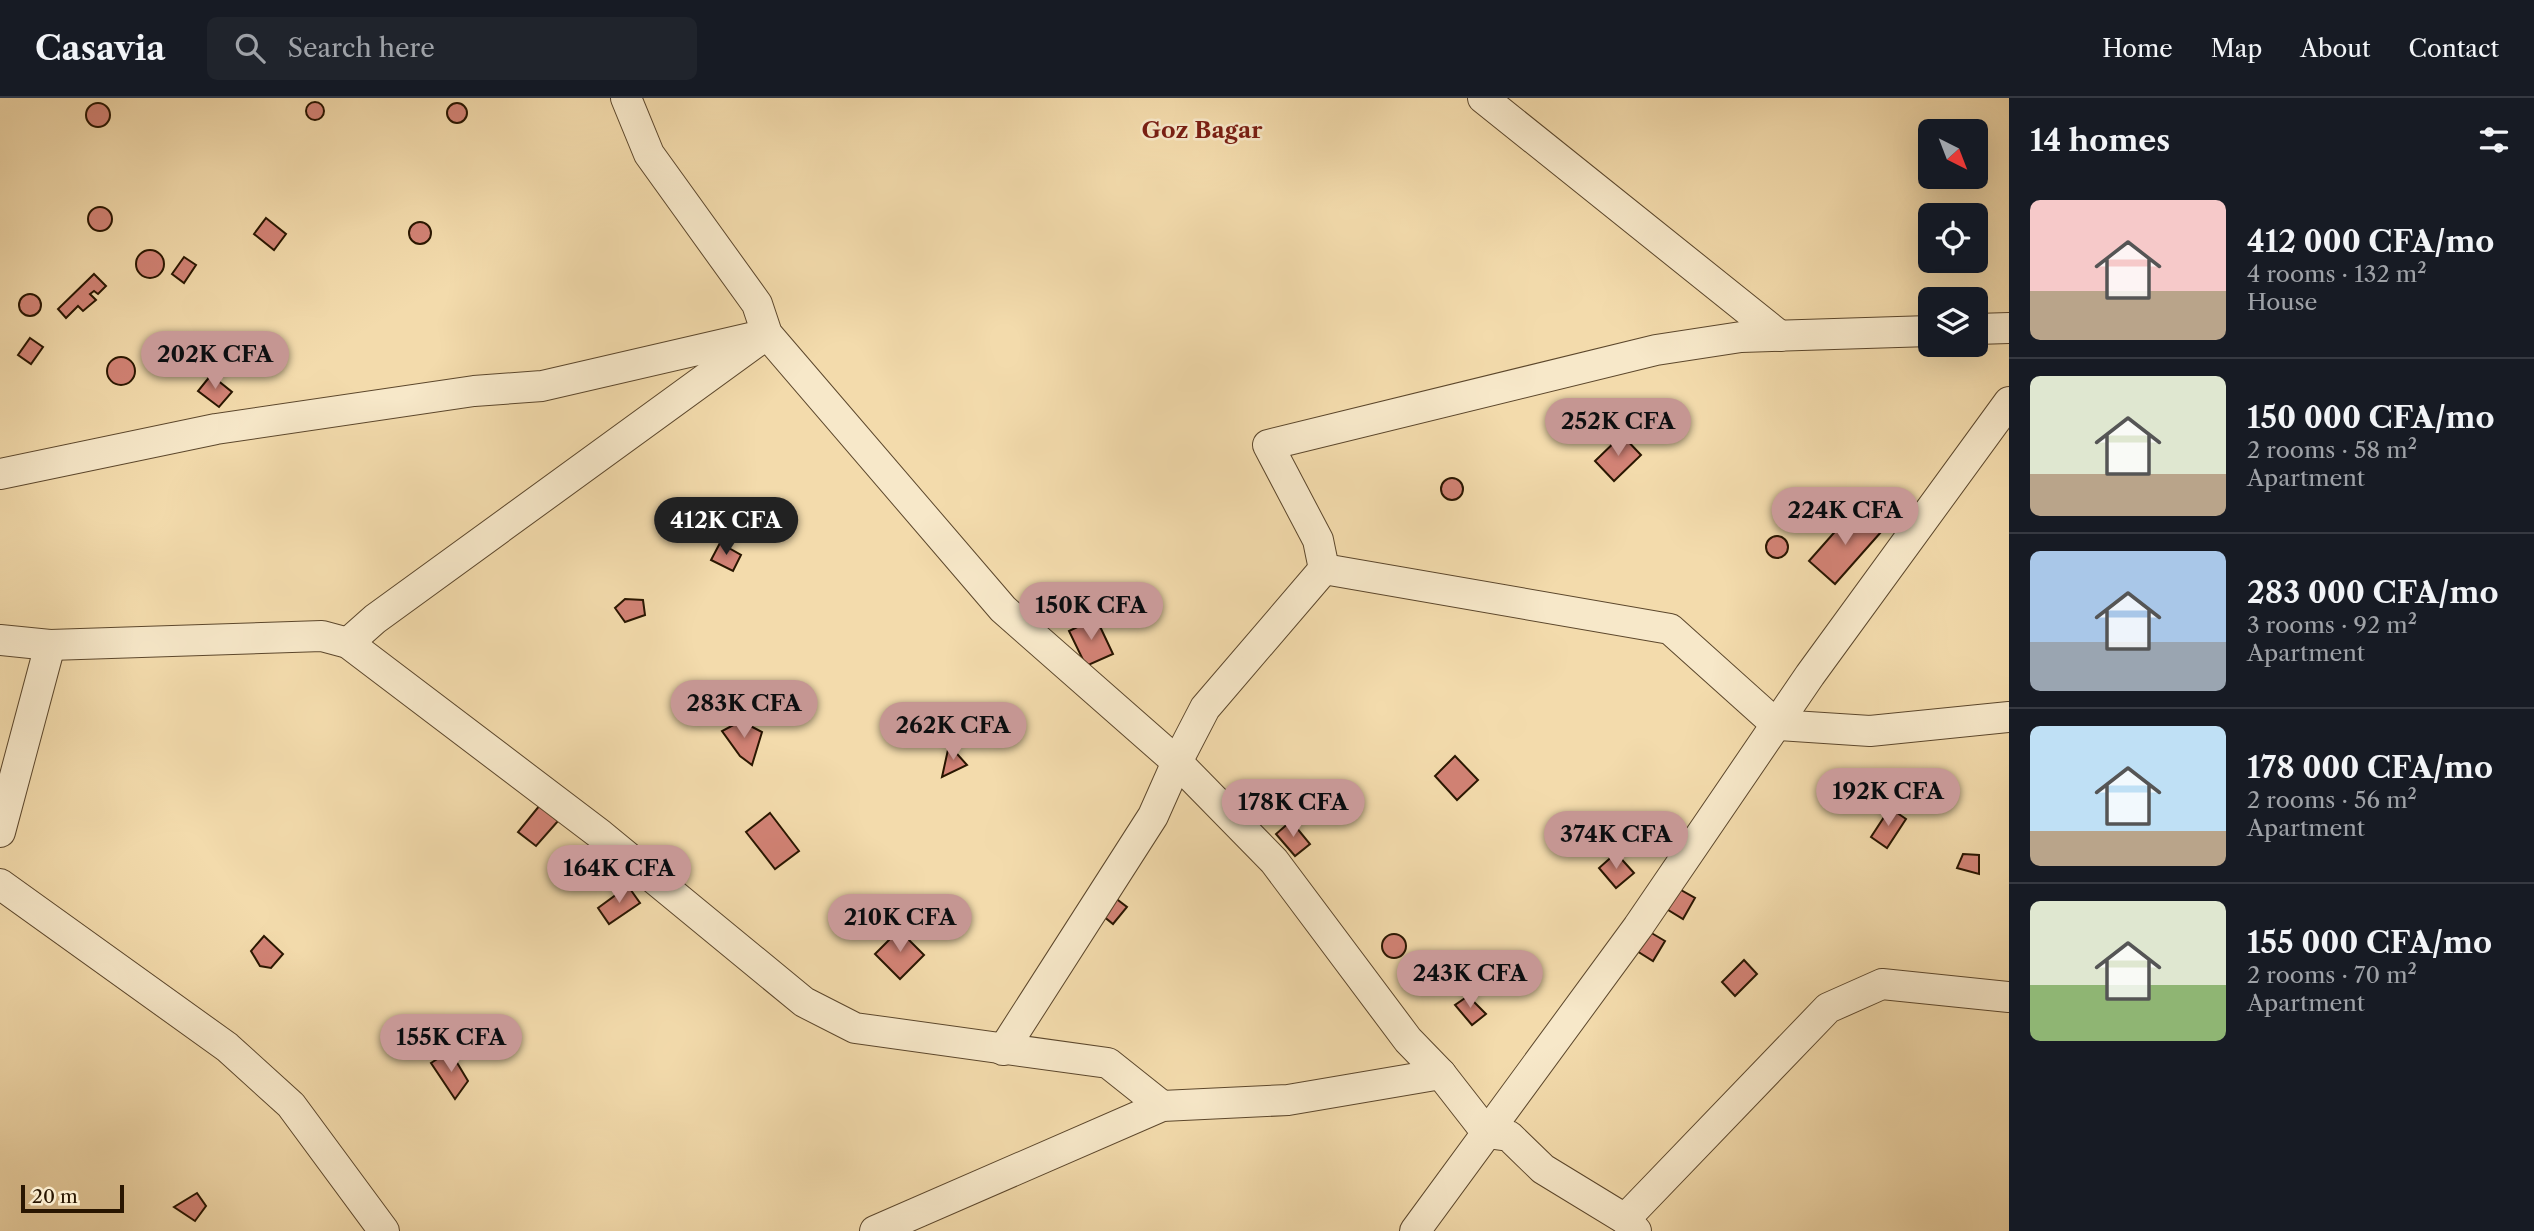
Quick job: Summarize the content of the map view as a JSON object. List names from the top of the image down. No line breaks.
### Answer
{"districts":["Goz Bagar"],"scale_bar":"20 m","north":"bottom right","page":{"header":"Casavia","search":"Search here","nav":["Home","Map","About","Contact"],"heading":"14 homes","list":[{"name":"412 000 CFA/mo","note":"4 rooms · 132 m² · House"},{"name":"150 000 CFA/mo","note":"2 rooms · 58 m² · Apartment"},{"name":"283 000 CFA/mo","note":"3 rooms · 92 m² · Apartment"},{"name":"178 000 CFA/mo","note":"2 rooms · 56 m² · Apartment"},{"name":"155 000 CFA/mo","note":"2 rooms · 70 m² · Apartment"}],"price":["202K CFA","252K CFA","224K CFA","412K CFA","150K CFA","283K CFA","262K CFA","192K CFA","178K CFA","374K CFA","164K CFA","210K CFA","243K CFA","155K CFA"],"scale":"20 m"}}
